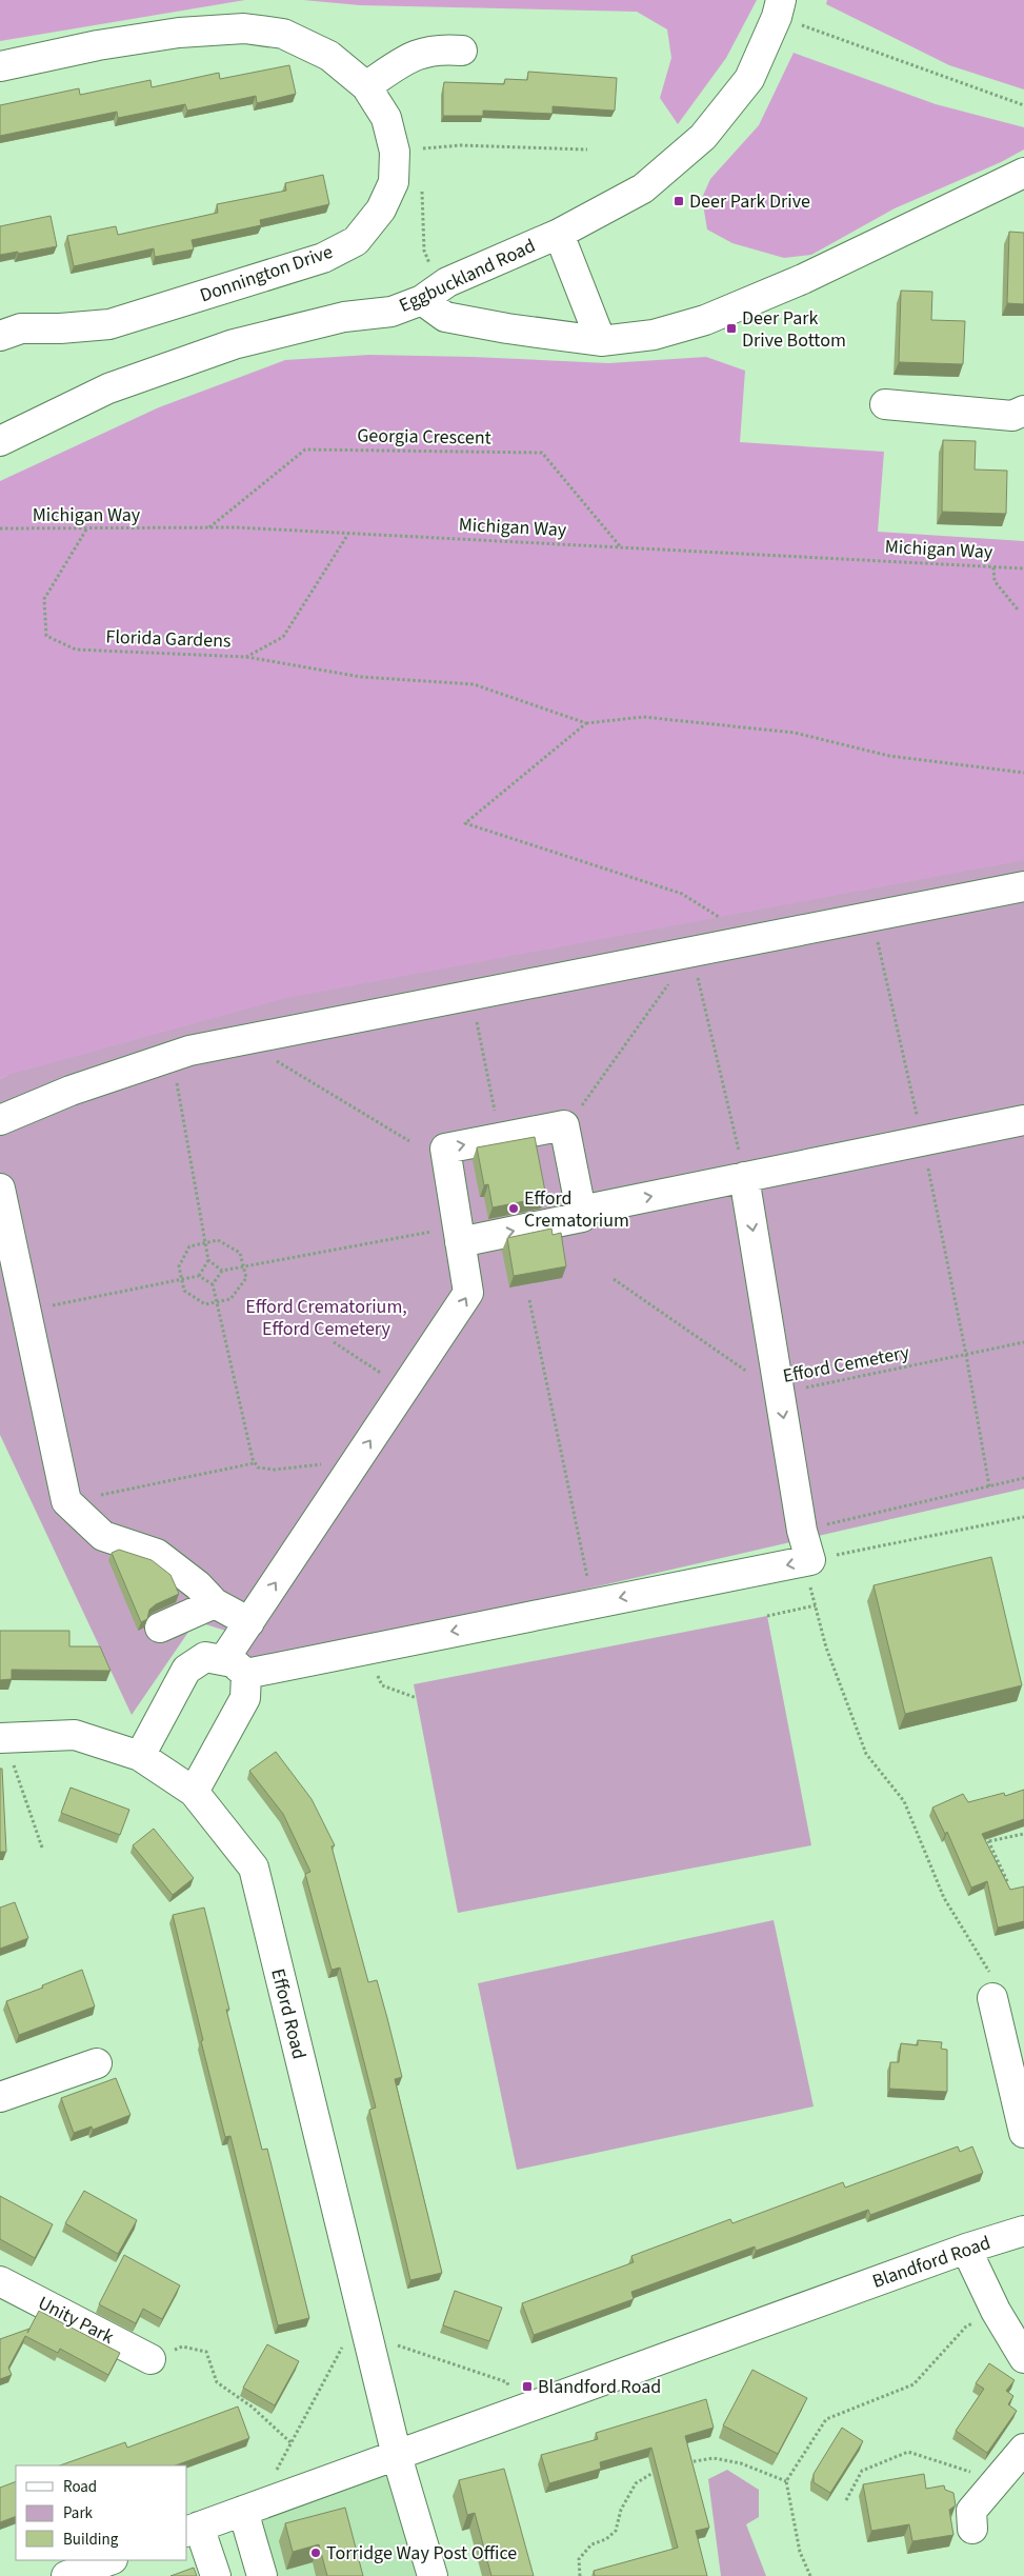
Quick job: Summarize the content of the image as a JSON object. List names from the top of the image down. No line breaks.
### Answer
{"streets":{"street":["Donnington Drive","Eggbuckland Road","Efford Road","Blandford Road","Unity Park"],"path":["Georgia Crescent","Michigan Way","Florida Gardens","Efford Cemetery"]},"crossings":[["Georgia Crescent","Michigan Way"],["Michigan Way","Florida Gardens"],["Efford Road","Blandford Road"]],"parks":["Efford Crematorium, Efford Cemetery"],"places":{"transit":["Deer Park Drive","Deer Park Drive Bottom","Blandford Road"],"other":["Efford Crematorium","Torridge Way Post Office"]},"legend":["Road","Park","Building"]}
